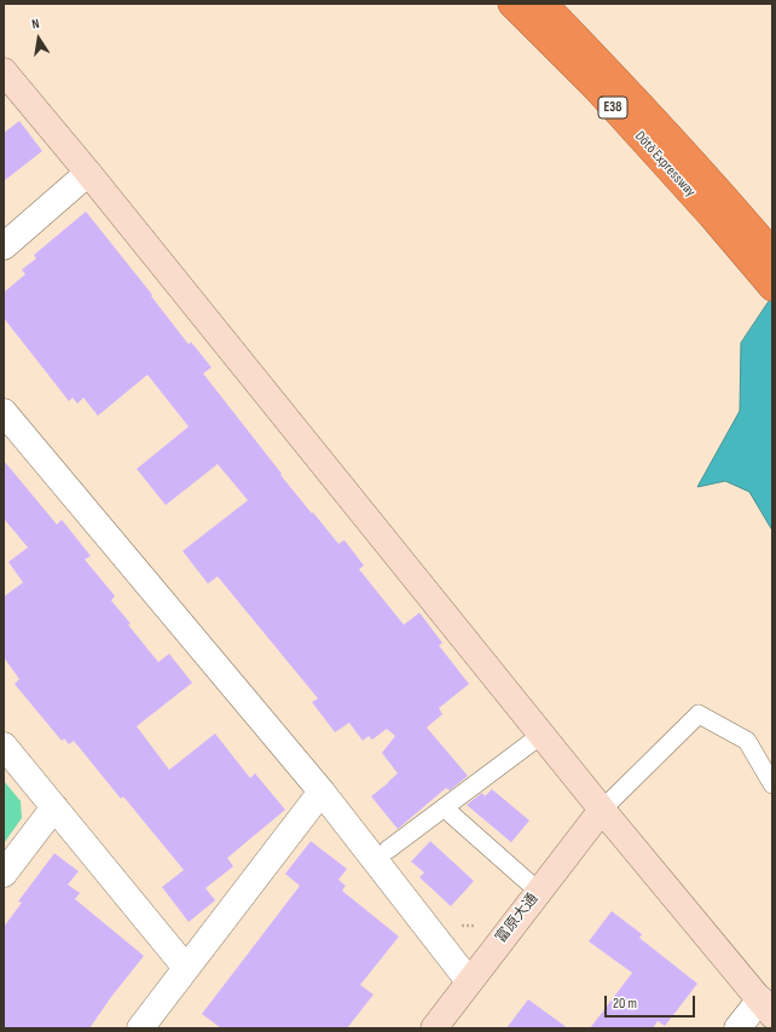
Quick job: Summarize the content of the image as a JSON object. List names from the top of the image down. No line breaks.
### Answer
{"streets":{"highway":["E38","Dōtō Expressway"],"street":["富原大通"]},"scale_bar":"20 m","north":"top"}
